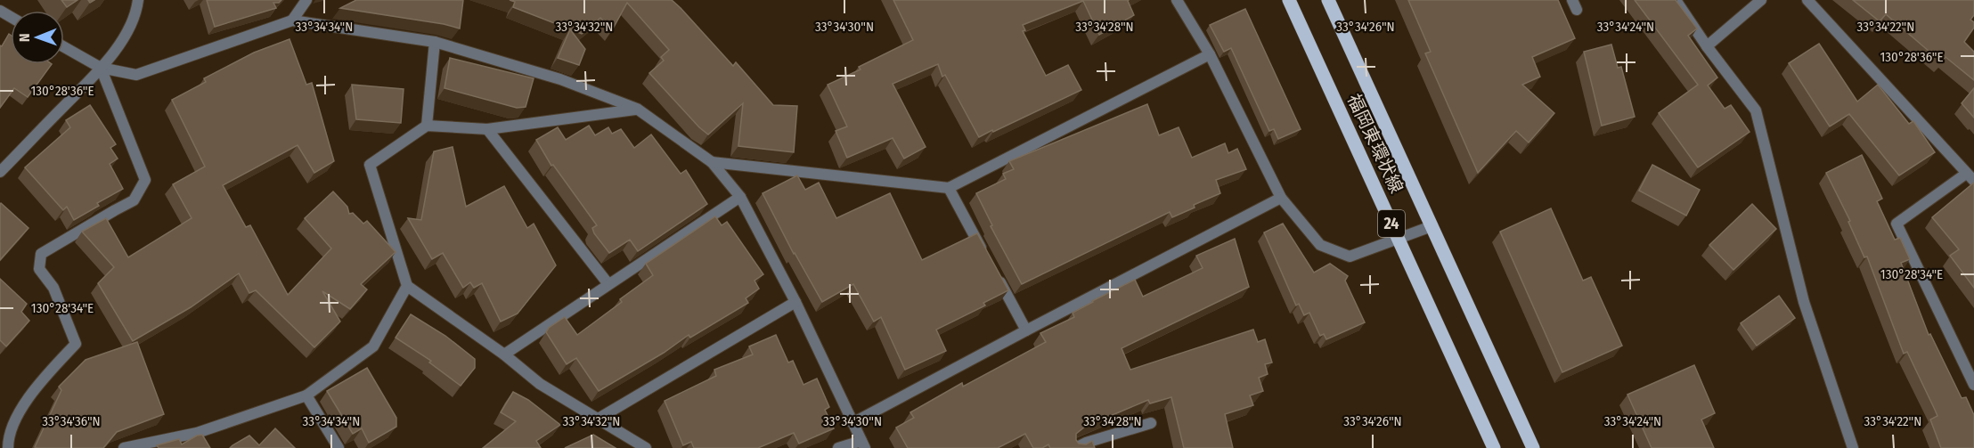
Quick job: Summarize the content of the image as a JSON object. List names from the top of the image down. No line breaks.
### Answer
{"streets":{"main road":["福岡東環状線","24"]},"north":"left","coordinates":["33°34'34\"N","33°34'32\"N","33°34'30\"N","33°34'28\"N","33°34'26\"N","33°34'24\"N","33°34'22\"N","130°28'36\"E","130°28'34\"E","33°34'36\"N"]}
